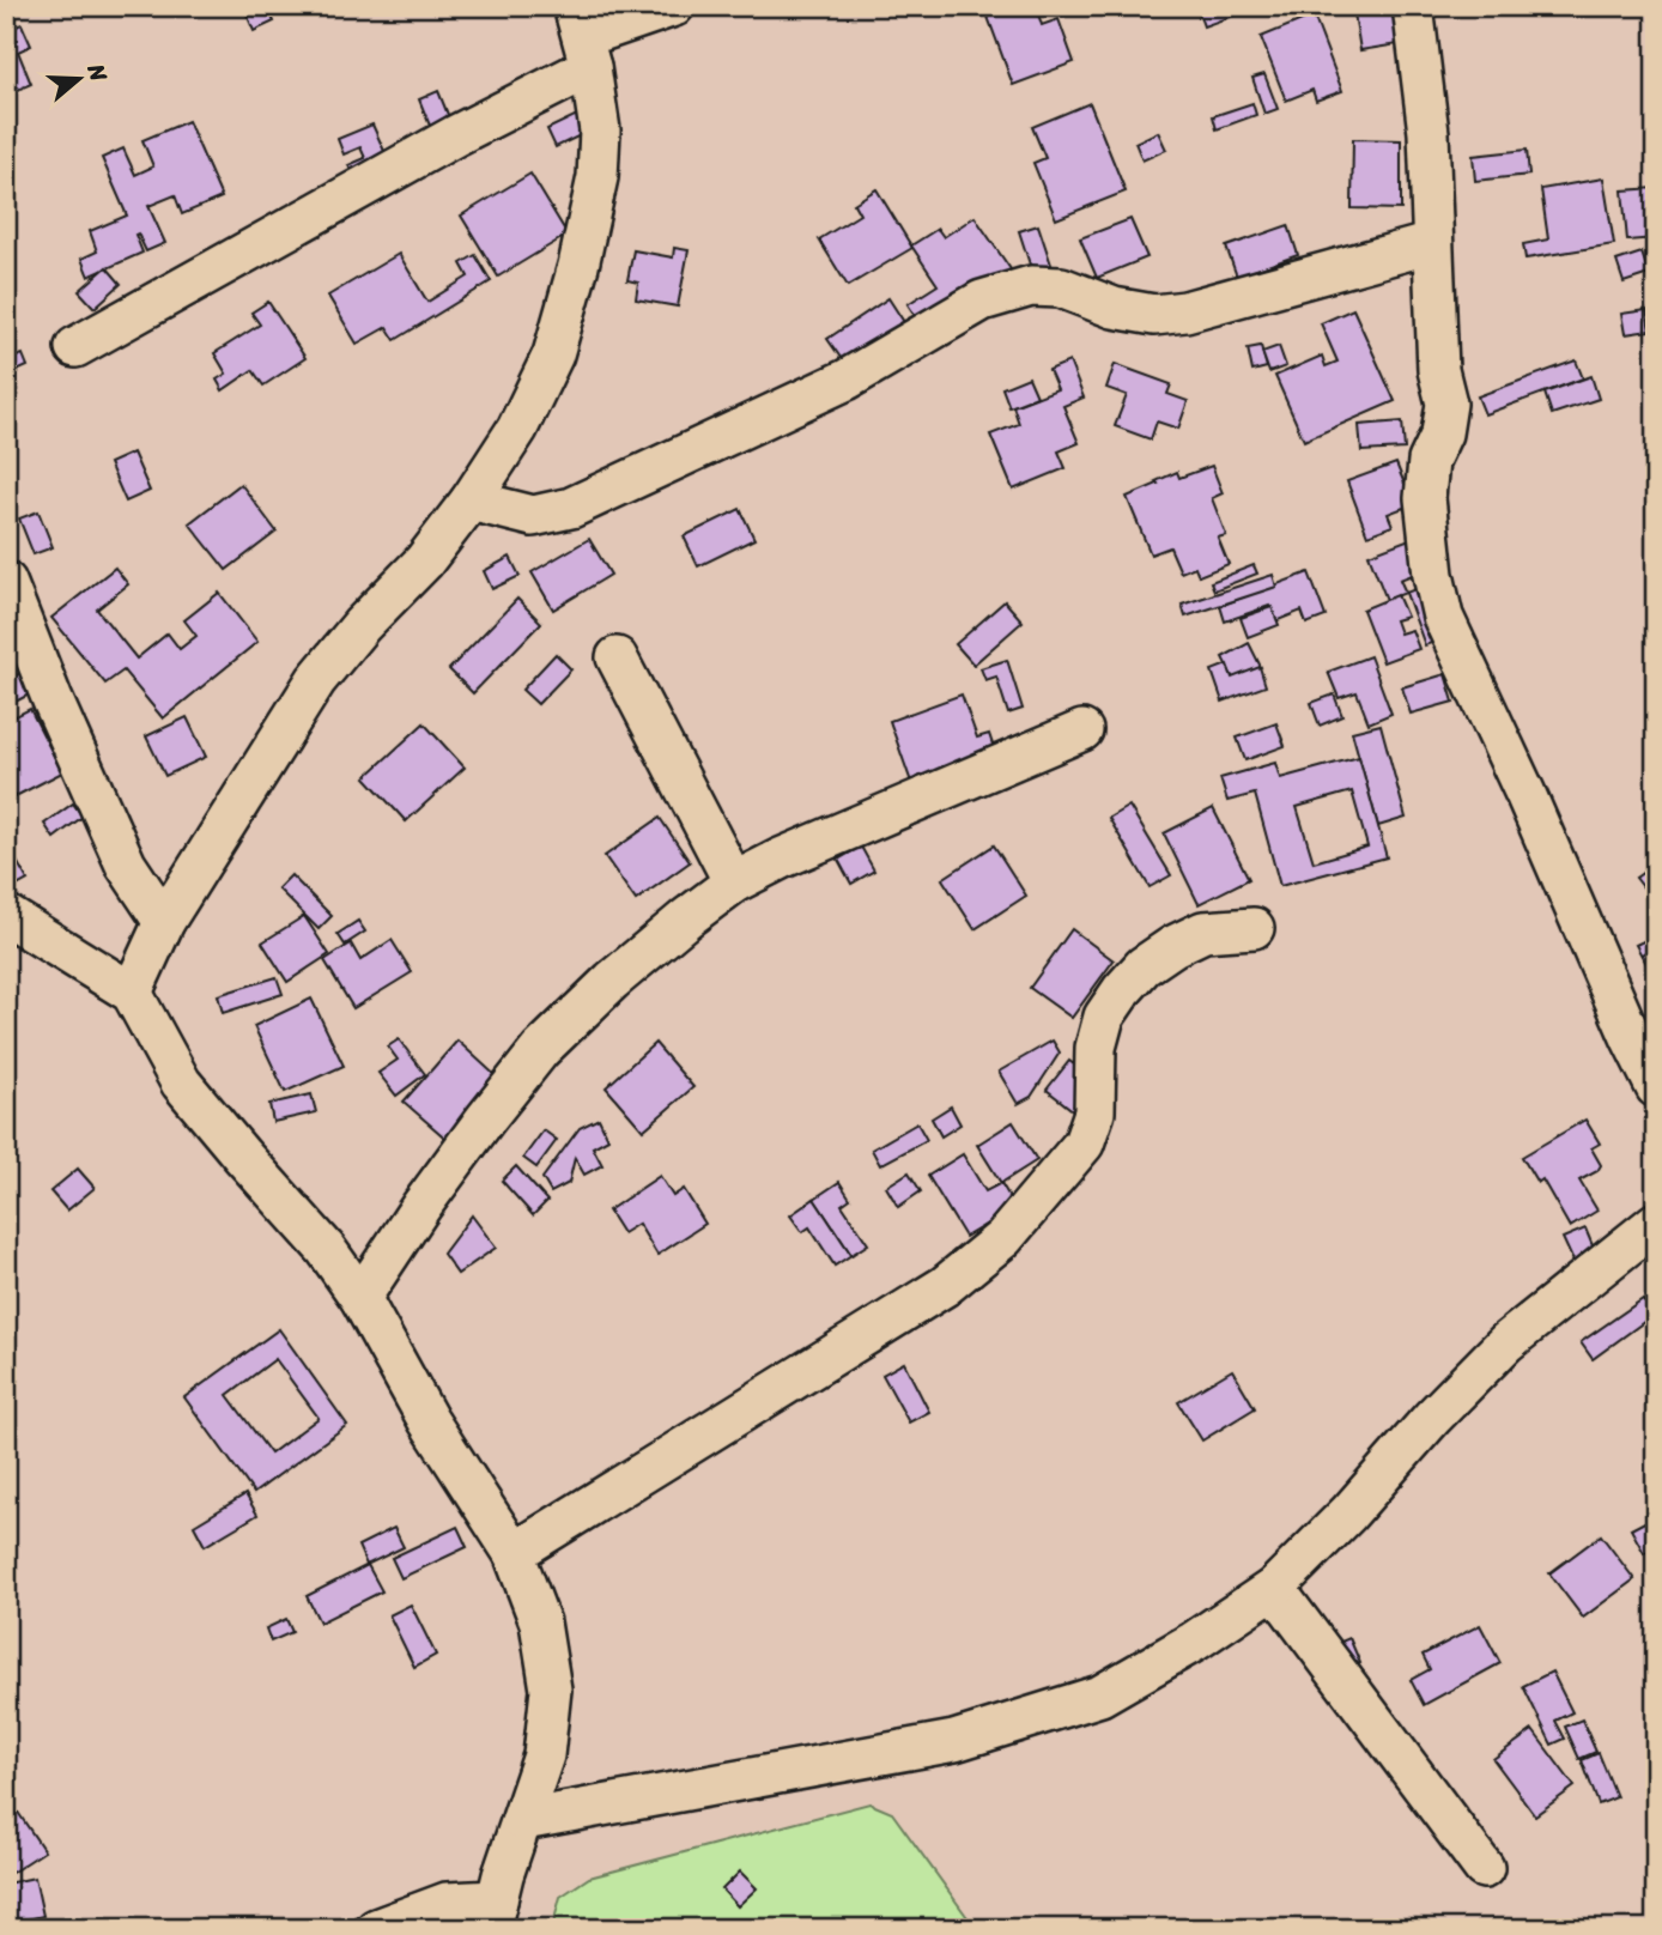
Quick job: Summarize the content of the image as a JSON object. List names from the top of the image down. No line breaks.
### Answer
{"north":"right"}
